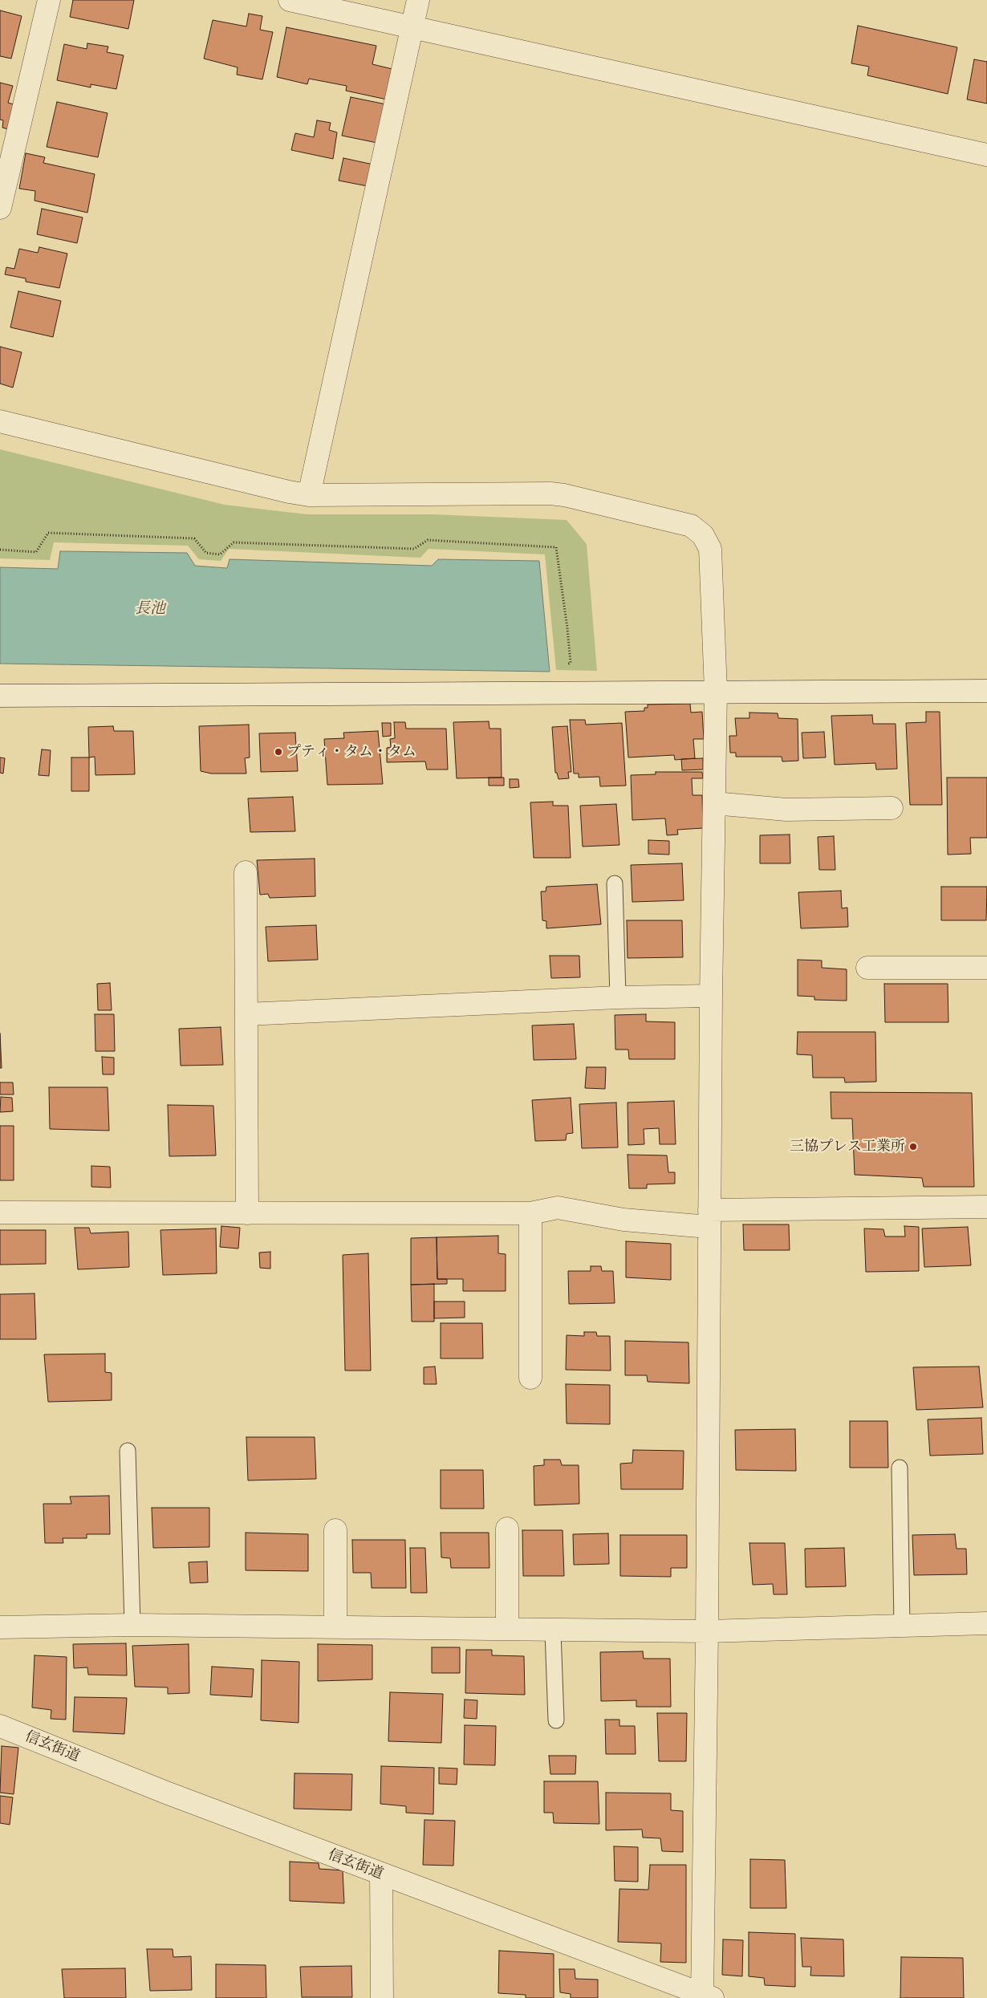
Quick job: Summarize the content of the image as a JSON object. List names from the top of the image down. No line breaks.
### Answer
{"streets":{"street":["信玄街道"]},"water":["長池"],"places":["プティ・タム・タム","三協プレス工業所"]}
